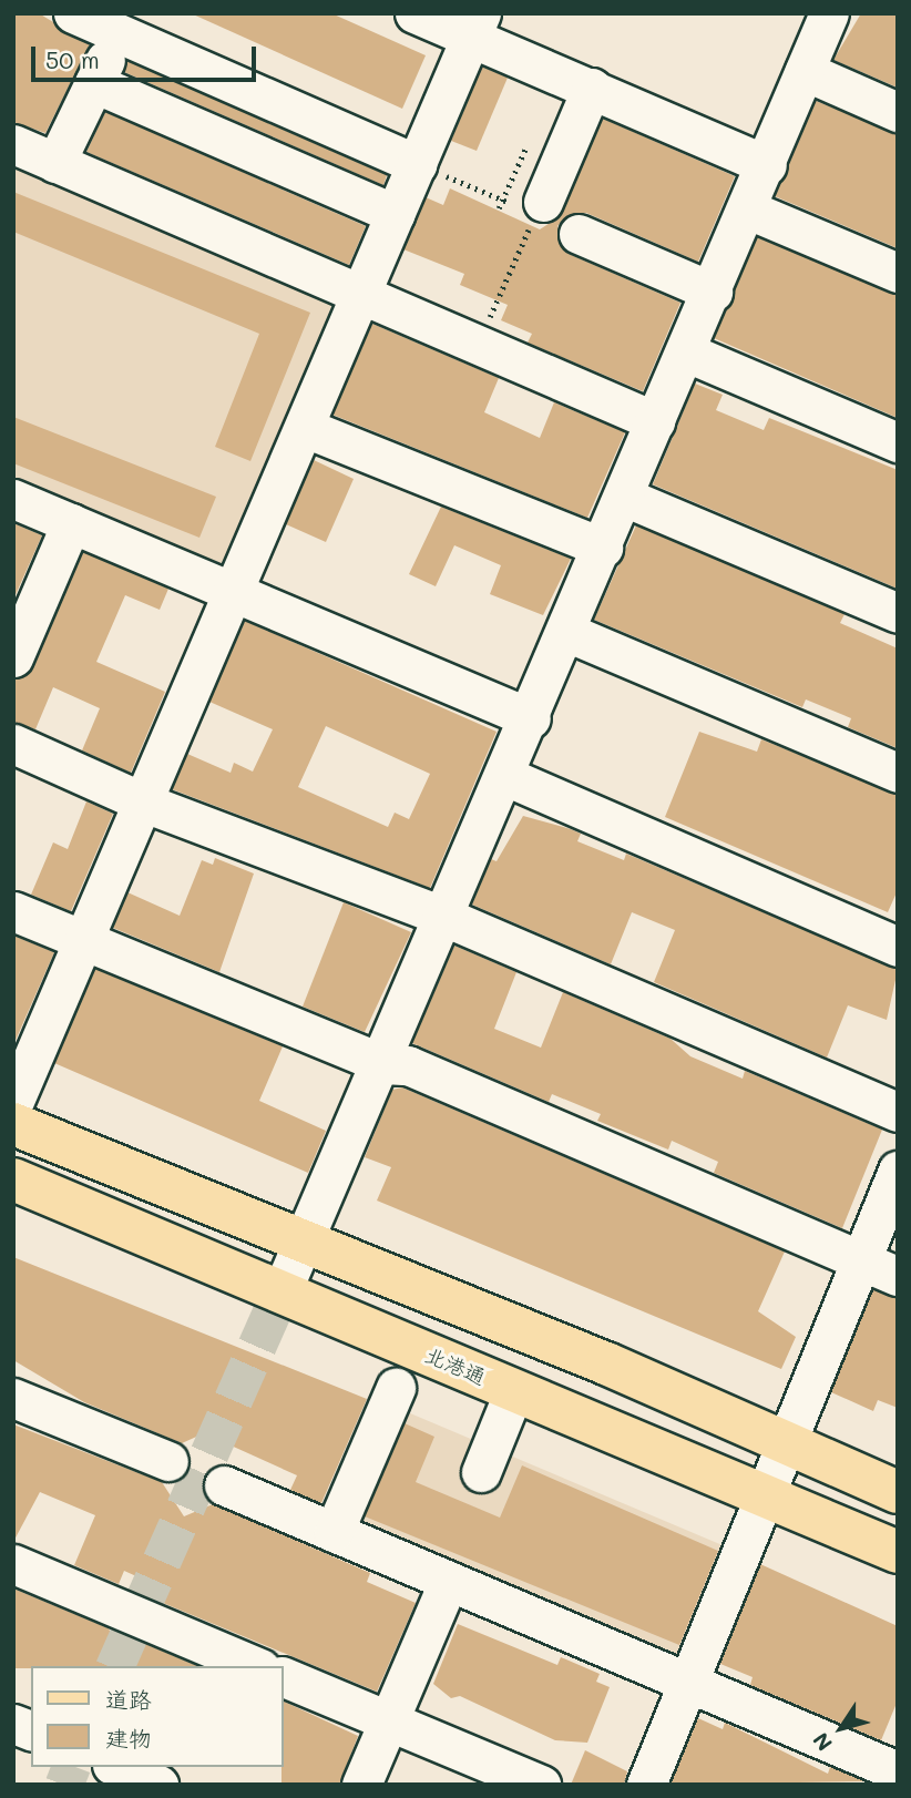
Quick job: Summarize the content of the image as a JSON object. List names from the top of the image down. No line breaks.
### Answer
{"streets":{"main road":["北港通"]},"legend":["道路","建物"],"scale_bar":"50 m","north":"bottom left"}
